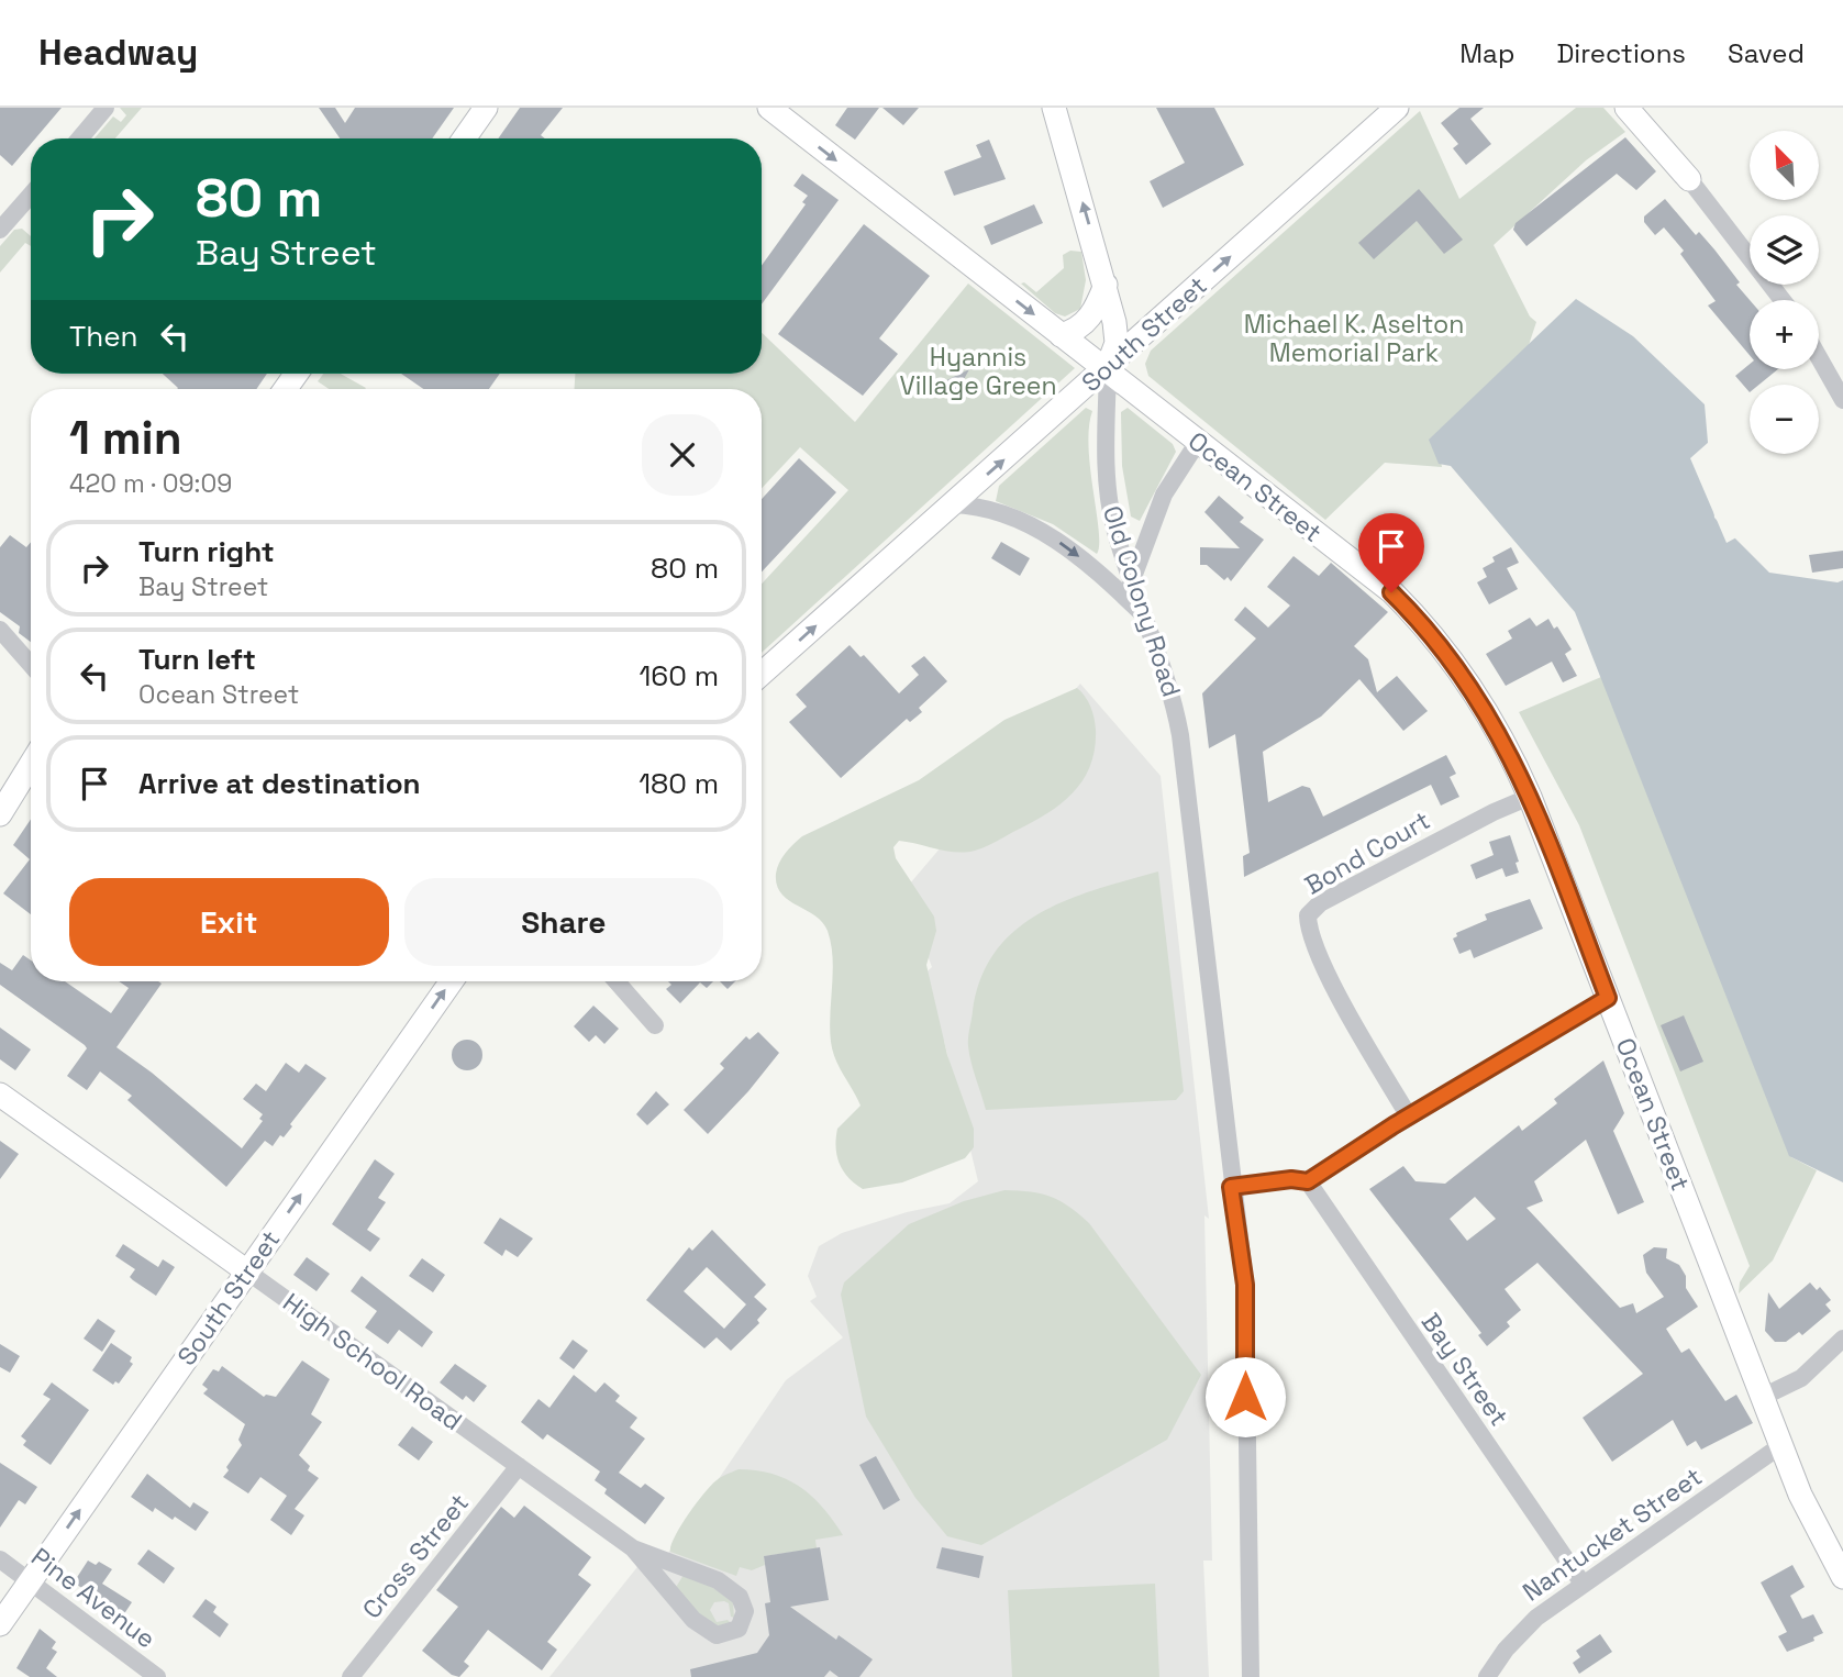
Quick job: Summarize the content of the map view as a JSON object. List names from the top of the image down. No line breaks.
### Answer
{"streets":{"main road":["South Street","Ocean Street","Old Colony Road","High School Road"],"street":["Bond Court","Bay Street","Nantucket Street","Cross Street","Pine Avenue"]},"crossings":[["South Street","Ocean Street"],["South Street","Old Colony Road"],["South Street","High School Road"],["South Street","Pine Avenue"],["Ocean Street","Old Colony Road"],["Ocean Street","Bond Court"],["Ocean Street","Nantucket Street"],["High School Road","Cross Street"],["Bay Street","Nantucket Street"]],"one_way":["South Street"],"parks":["Michael K. Aselton Memorial Park","Hyannis Village Green"],"north":"top left","page":{"header":"Headway","nav":["Map","Directions","Saved"],"map_buttons":["+","−"],"turn":["80 m","Bay Street"],"then":"Then","heading":["1 min","420 m · 09:09"],"list":[{"name":"Turn right","note":"Bay Street","value":"80 m"},{"name":"Turn left","note":"Ocean Street","value":"160 m"},{"name":"Arrive at destination","value":"180 m"}],"buttons":["Exit","Share"]}}
